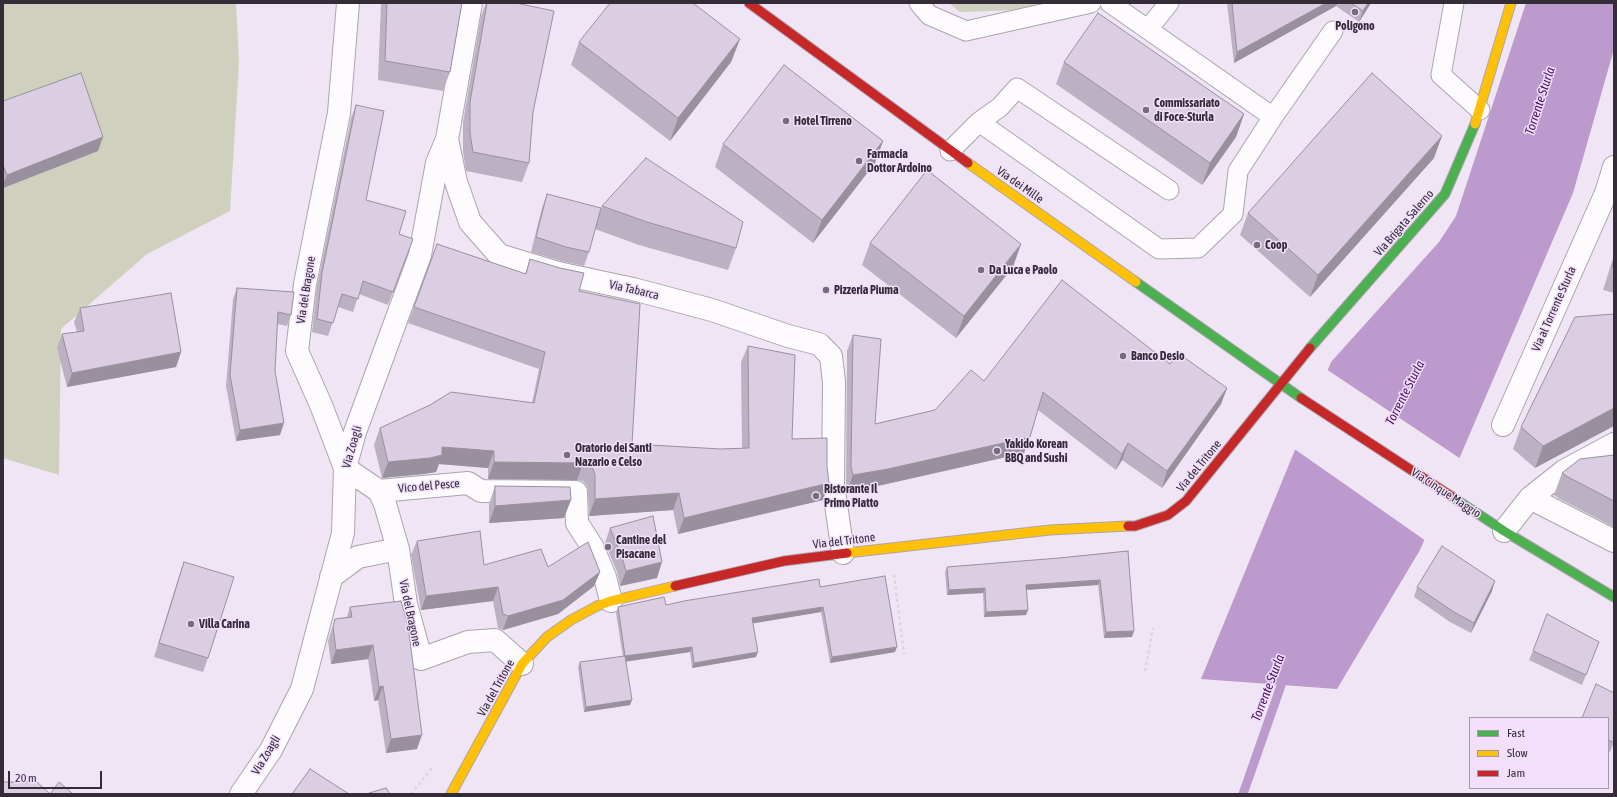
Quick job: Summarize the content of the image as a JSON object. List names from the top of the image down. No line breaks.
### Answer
{"streets":{"street":["Via dei Mille","Via Brigata Salerno","Via del Bragone","Via Tabarca","Via al Torrente Sturla","Via Zoagli","Via del Tritone","Vico del Pesce","Via Cinque Maggio"]},"crossings":[["Via dei Mille","Via Brigata Salerno"],["Via dei Mille","Via del Tritone"],["Via dei Mille","Via Cinque Maggio"],["Via Brigata Salerno","Via del Tritone"],["Via Brigata Salerno","Via Cinque Maggio"],["Via del Bragone","Via Zoagli"],["Via del Bragone","Via del Tritone"],["Via del Bragone","Vico del Pesce"],["Via Tabarca","Via Zoagli"],["Via Tabarca","Via del Tritone"],["Via del Tritone","Vico del Pesce"],["Via del Tritone","Via Cinque Maggio"]],"water":["Torrente Sturla"],"places":["Poligono","Commissariato di Foce-Sturla","Hotel Tirreno","Farmacia Dottor Ardoino","Coop","Da Luca e Paolo","Pizzeria Piuma","Banco Desio","Yakido Korean BBQ and Sushi","Oratorio dei Santi Nazario e Celso","Ristorante Il Primo Piatto","Cantine del Pisacane","Villa Carina"],"legend":["Fast","Slow","Jam"],"scale_bar":"20 m"}
